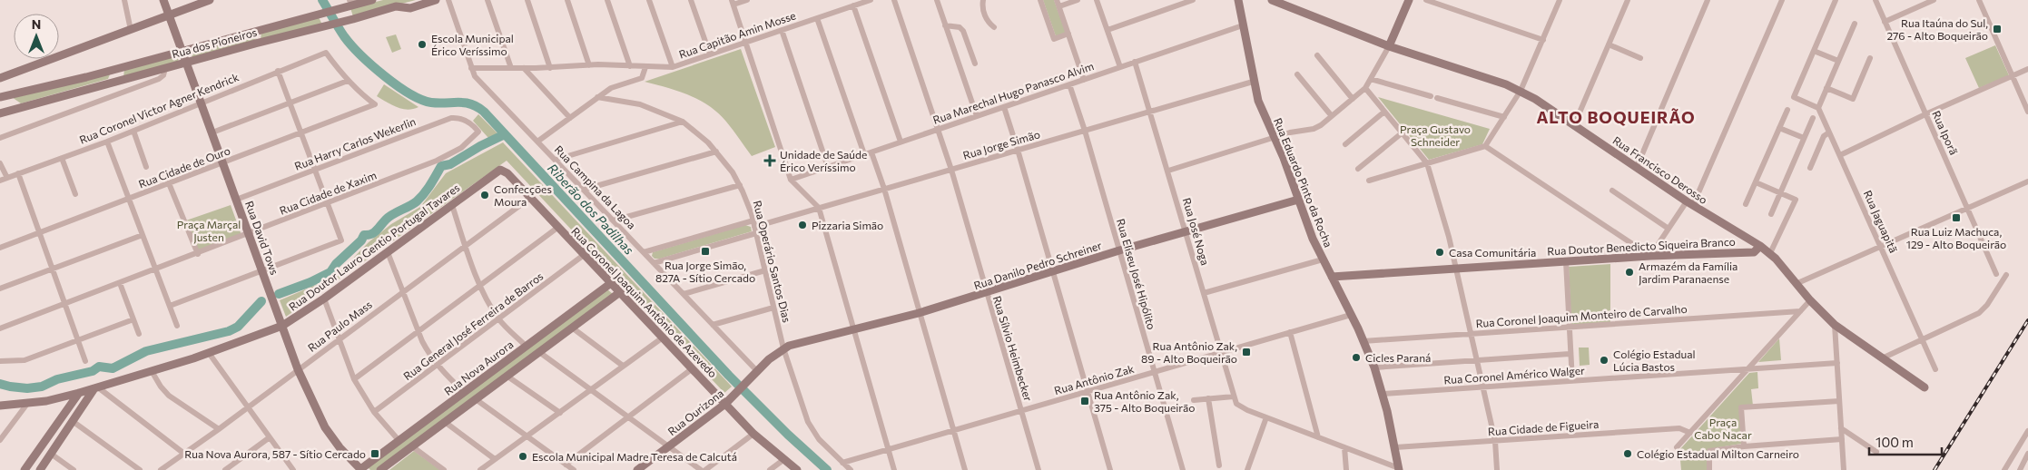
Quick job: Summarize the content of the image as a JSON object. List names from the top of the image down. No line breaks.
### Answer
{"streets":{"main road":["Rua dos Pioneiros","Rua Francisco Derosso","Rua Eduardo Pinto da Rocha","Rua David Tows","Rua Doutor Benedicto Siqueira Branco","Rua Doutor Lauro Gentio Portugal Tavares","Rua Danilo Pedro Schreiner","Rua Coronel Joaquim Antônio de Azevedo","Rua Nova Aurora","Rua Ourizona"],"street":["Rua Capitão Amin Mosse","Rua Marechal Hugo Panasco Alvim","Rua Coronel Victor Agner Kendrick","Rua Iporã","Rua Harry Carlos Wekerlin","Rua Jorge Simão","Rua Cidade de Ouro","Rua Campina da Lagoa","Rua Cidade de Xaxim","Rua Jaguapitã","Rua José Noga","Rua Operário Santos Dias","Rua Eliseu José Hipólito","Rua Coronel Joaquim Monteiro de Carvalho","Rua Paulo Mass","Rua General José Ferreira de Barros","Rua Sílvio Heimbecker","Rua Coronel Américo Walger","Rua Antônio Zak","Rua Cidade de Figueira"]},"crossings":[["Rua Capitão Amin Mosse","Rua Campina da Lagoa"],["Rua dos Pioneiros","Rua David Tows"],["Rua Marechal Hugo Panasco Alvim","Rua Eduardo Pinto da Rocha"],["Rua Marechal Hugo Panasco Alvim","Rua José Noga"],["Rua Marechal Hugo Panasco Alvim","Rua Eliseu José Hipólito"],["Rua Marechal Hugo Panasco Alvim","Rua Sílvio Heimbecker"],["Rua Coronel Victor Agner Kendrick","Rua Cidade de Ouro"],["Rua Coronel Victor Agner Kendrick","Rua David Tows"],["Rua Harry Carlos Wekerlin","Rua Cidade de Xaxim"],["Rua Harry Carlos Wekerlin","Rua David Tows"],["Rua Jorge Simão","Rua Eduardo Pinto da Rocha"],["Rua Jorge Simão","Rua Campina da Lagoa"],["Rua Jorge Simão","Rua José Noga"],["Rua Jorge Simão","Rua Operário Santos Dias"],["Rua Jorge Simão","Rua Eliseu José Hipólito"],["Rua Jorge Simão","Rua Sílvio Heimbecker"],["Rua Cidade de Ouro","Rua David Tows"],["Rua Francisco Derosso","Rua Doutor Benedicto Siqueira Branco"],["Rua Eduardo Pinto da Rocha","Rua Doutor Benedicto Siqueira Branco"],["Rua Eduardo Pinto da Rocha","Rua Danilo Pedro Schreiner"],["Rua Eduardo Pinto da Rocha","Rua Coronel Joaquim Monteiro de Carvalho"],["Rua Eduardo Pinto da Rocha","Rua Coronel Américo Walger"],["Rua Eduardo Pinto da Rocha","Rua Antônio Zak"],["Rua Eduardo Pinto da Rocha","Rua Cidade de Figueira"],["Rua Campina da Lagoa","Rua Ourizona"],["Rua Cidade de Xaxim","Rua David Tows"],["Rua José Noga","Rua Danilo Pedro Schreiner"],["Rua José Noga","Rua Antônio Zak"],["Rua David Tows","Rua Doutor Lauro Gentio Portugal Tavares"],["Rua David Tows","Rua Paulo Mass"],["Rua David Tows","Rua Nova Aurora"],["Rua Doutor Lauro Gentio Portugal Tavares","Rua Coronel Joaquim Antônio de Azevedo"],["Rua Operário Santos Dias","Rua Danilo Pedro Schreiner"],["Rua Operário Santos Dias","Rua Antônio Zak"],["Rua Operário Santos Dias","Rua Ourizona"],["Rua Danilo Pedro Schreiner","Rua Eliseu José Hipólito"],["Rua Danilo Pedro Schreiner","Rua Sílvio Heimbecker"],["Rua Danilo Pedro Schreiner","Rua Ourizona"],["Rua Eliseu José Hipólito","Rua Antônio Zak"],["Rua Coronel Joaquim Antônio de Azevedo","Rua Paulo Mass"],["Rua Coronel Joaquim Antônio de Azevedo","Rua General José Ferreira de Barros"],["Rua Coronel Joaquim Antônio de Azevedo","Rua Nova Aurora"],["Rua Coronel Joaquim Antônio de Azevedo","Rua Ourizona"],["Rua Sílvio Heimbecker","Rua Antônio Zak"]],"districts":["ALTO BOQUEIRÃO"],"water":["Riberão dos Padilhas"],"parks":["Praça Gustavo Schneider","Praça Marçal Justen","Praça Cabo Nacar"],"places":{"transit":["Rua Itaúna do Sul, 276 - Alto Boqueirão","Rua Luiz Machuca, 129 - Alto Boqueirão","Rua Jorge Simão, 827A - Sítio Cercado","Rua Antônio Zak, 89 - Alto Boqueirão","Rua Antônio Zak, 375 - Alto Boqueirão","Rua Nova Aurora, 587 - Sítio Cercado"],"other":["Escola Municipal Érico Veríssimo","Confecções Moura","Pizzaria Simão","Casa Comunitária","Armazém da Família Jardim Paranaense","Cicles Paraná","Colégio Estadual Lúcia Bastos","Colégio Estadual Milton Carneiro","Escola Municipal Madre Teresa de Calcutá"],"health":["Unidade de Saúde Érico Veríssimo"]},"scale_bar":"100 m","north":"top"}
